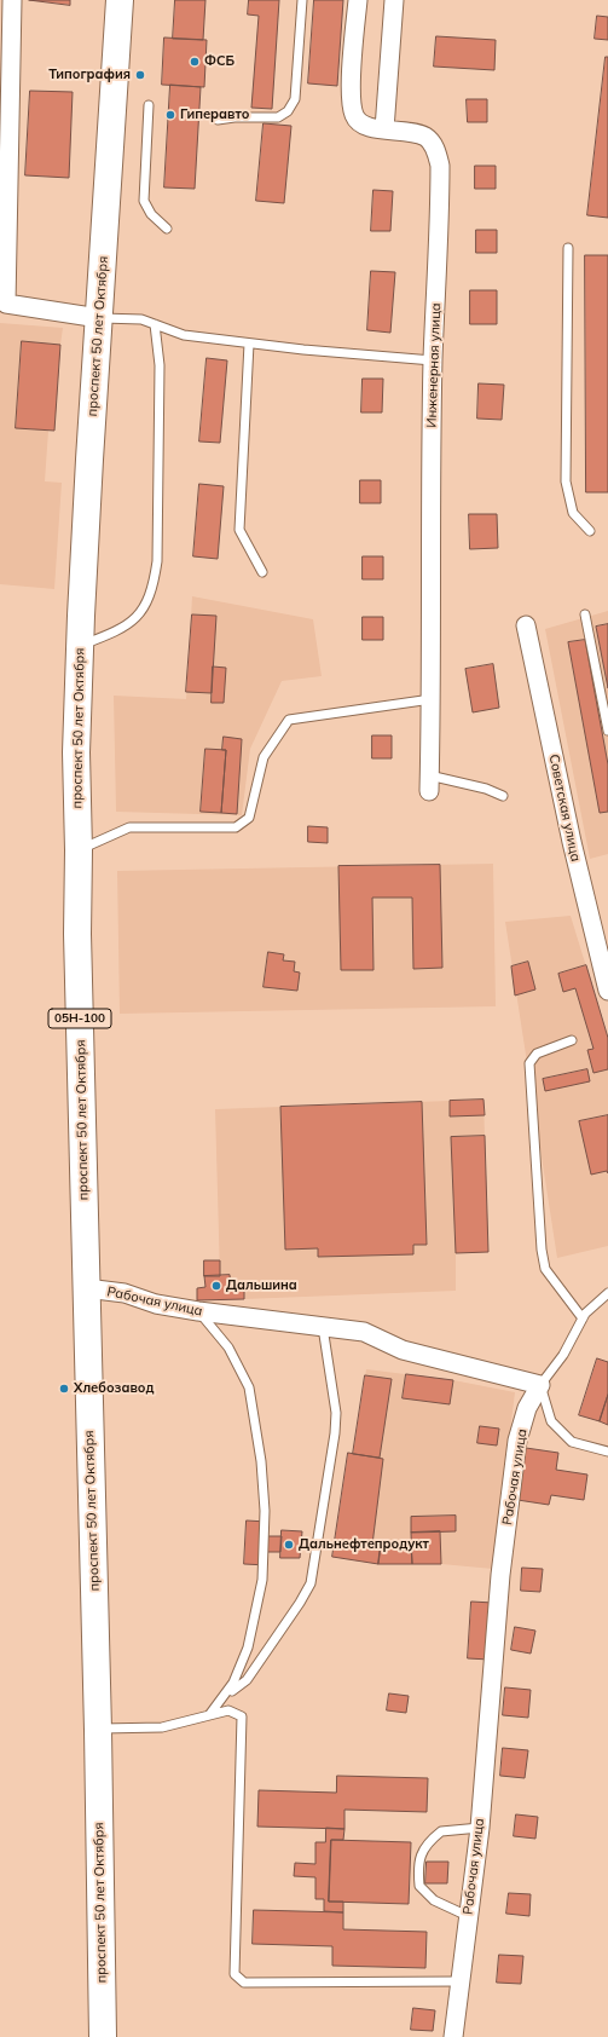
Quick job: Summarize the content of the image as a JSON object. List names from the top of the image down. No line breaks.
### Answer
{"streets":{"main road":["проспект 50 лет Октября","05Н-100"],"street":["Инженерная улица","Советская улица","Рабочая улица"]},"crossings":[["проспект 50 лет Октября","Рабочая улица"]],"places":["ФСБ","Типография","Гиперавто","Дальшина","Хлебозавод","Дальнефтепродукт"]}
